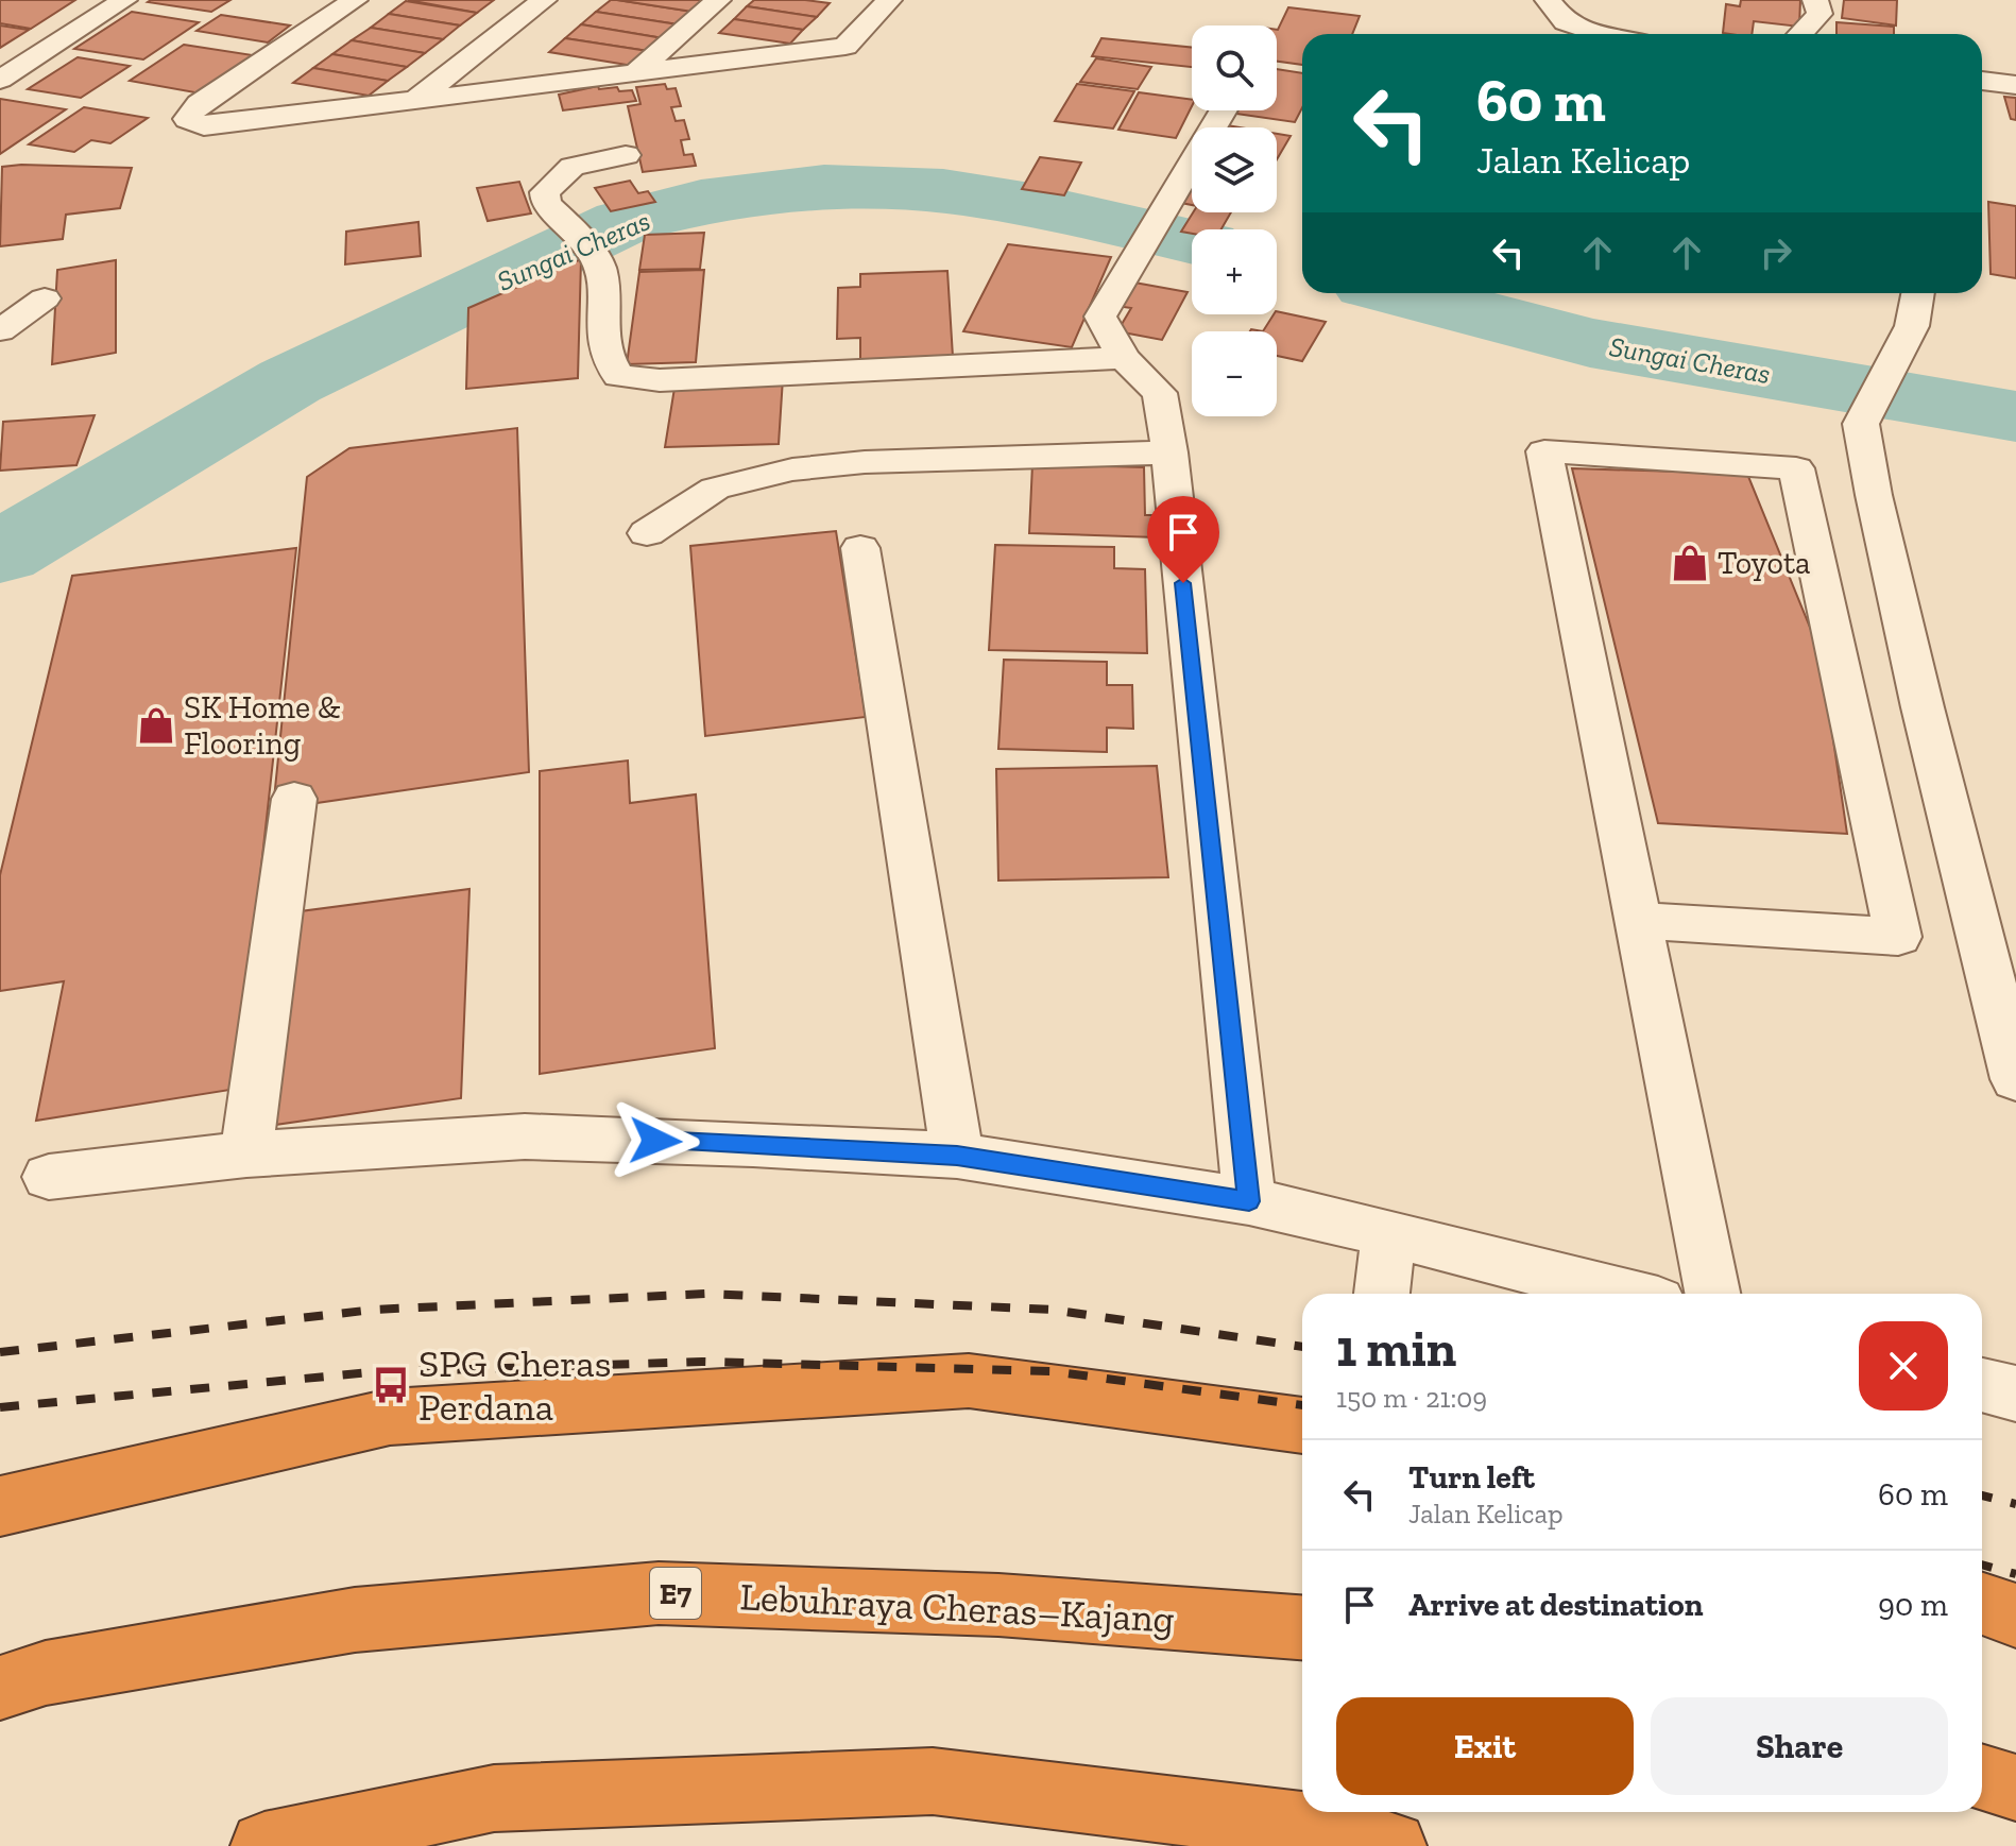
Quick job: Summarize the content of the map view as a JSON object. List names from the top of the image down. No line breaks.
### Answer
{"streets":{"highway":["E7","Lebuhraya Cheras–Kajang"]},"water":["Sungai Cheras"],"places":{"shop":["Toyota","SK Home & Flooring"],"bus stop":["SPG Cheras Perdana"]},"page":{"map_buttons":["+","−"],"turn":["60 m","Jalan Kelicap"],"heading":["1 min","150 m · 21:09"],"list":[{"name":"Turn left","note":"Jalan Kelicap","value":"60 m"},{"name":"Arrive at destination","value":"90 m"}],"buttons":["Exit","Share"]}}
